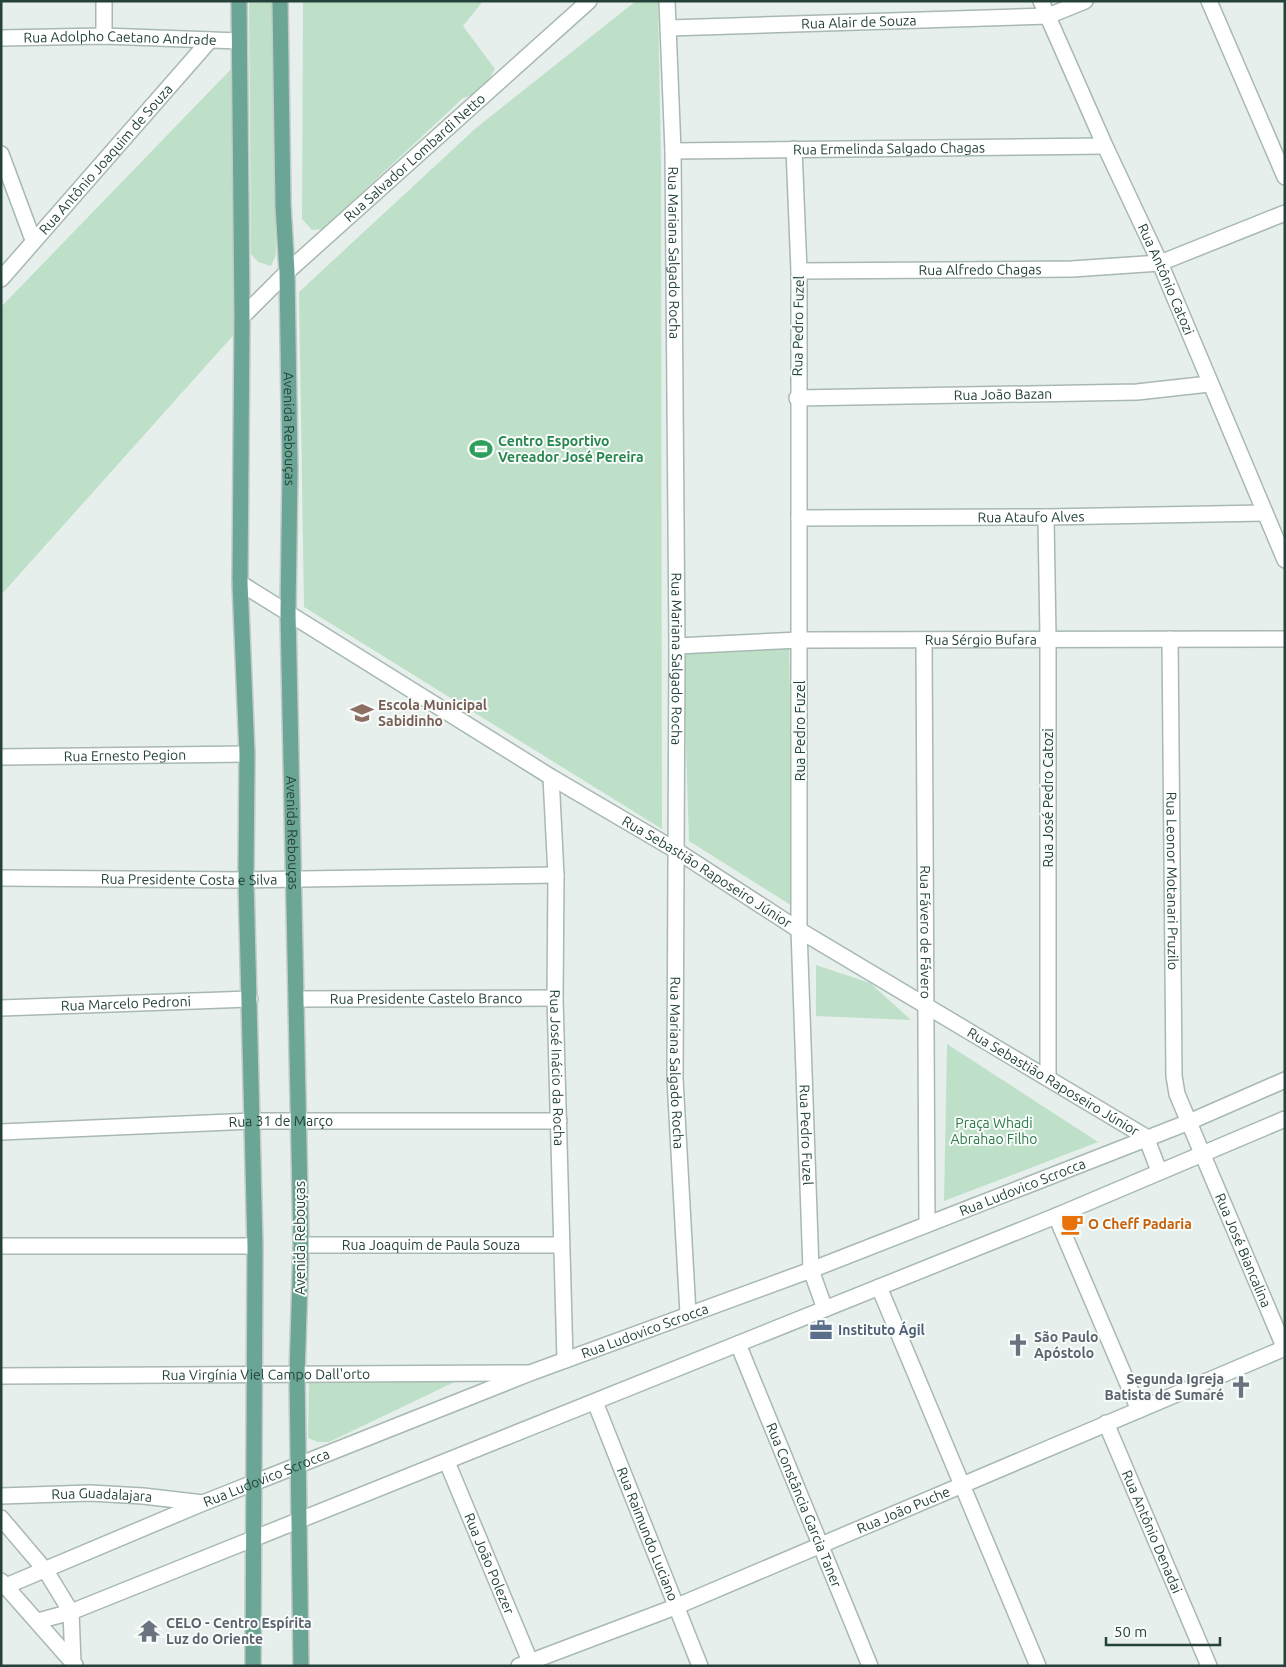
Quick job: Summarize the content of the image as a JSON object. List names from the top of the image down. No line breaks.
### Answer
{"streets":{"main road":["Avenida Rebouças"],"street":["Rua Alair de Souza","Rua Adolpho Caetano Andrade","Rua Ermelinda Salgado Chagas","Rua Salvador Lombardi Netto","Rua Antônio Joaquim de Souza","Rua Mariana Salgado Rocha","Rua Alfredo Chagas","Rua Antônio Catozi","Rua Pedro Fuzel","Rua João Bazan","Rua Ataufo Alves","Rua Sérgio Bufara","Rua Ernesto Pegion","Rua José Pedro Catozi","Rua Sebastião Raposeiro Júnior","Rua Presidente Costa e Silva","Rua Leonor Motanari Pruzilo","Rua Fávero de Fávero","Rua Presidente Castelo Branco","Rua Marcelo Pedroni","Rua José Inácio da Rocha","Rua 31 de Março","Rua Ludovico Scrocca","Rua Joaquim de Paula Souza","Rua José Biancalina","Rua Virgínia Viel Campo Dall'orto","Rua Guadalajara","Rua Constância Garcia Taner","Rua João Puche","Rua Antônio Denadai","Rua Raimundo Luciano","Rua João Polezer"]},"crossings":[["Rua Alair de Souza","Rua Mariana Salgado Rocha"],["Rua Alair de Souza","Rua Antônio Catozi"],["Rua Adolpho Caetano Andrade","Rua Antônio Joaquim de Souza"],["Rua Ermelinda Salgado Chagas","Rua Mariana Salgado Rocha"],["Rua Ermelinda Salgado Chagas","Rua Antônio Catozi"],["Rua Ermelinda Salgado Chagas","Rua Pedro Fuzel"],["Rua Salvador Lombardi Netto","Avenida Rebouças"],["Rua Mariana Salgado Rocha","Rua Sérgio Bufara"],["Rua Mariana Salgado Rocha","Rua Sebastião Raposeiro Júnior"],["Rua Mariana Salgado Rocha","Rua Ludovico Scrocca"],["Rua Alfredo Chagas","Rua Antônio Catozi"],["Rua Alfredo Chagas","Rua Pedro Fuzel"],["Rua Antônio Catozi","Rua João Bazan"],["Rua Antônio Catozi","Rua Ataufo Alves"],["Rua Pedro Fuzel","Rua João Bazan"],["Rua Pedro Fuzel","Rua Ataufo Alves"],["Rua Pedro Fuzel","Rua Sérgio Bufara"],["Rua Pedro Fuzel","Rua Sebastião Raposeiro Júnior"],["Rua Pedro Fuzel","Rua Ludovico Scrocca"],["Avenida Rebouças","Rua Sebastião Raposeiro Júnior"],["Avenida Rebouças","Rua Presidente Costa e Silva"],["Avenida Rebouças","Rua Presidente Castelo Branco"],["Avenida Rebouças","Rua 31 de Março"],["Avenida Rebouças","Rua Ludovico Scrocca"],["Avenida Rebouças","Rua Joaquim de Paula Souza"],["Avenida Rebouças","Rua Virgínia Viel Campo Dall'orto"],["Rua Ataufo Alves","Rua José Pedro Catozi"],["Rua Sérgio Bufara","Rua José Pedro Catozi"],["Rua Sérgio Bufara","Rua Leonor Motanari Pruzilo"],["Rua Sérgio Bufara","Rua Fávero de Fávero"],["Rua José Pedro Catozi","Rua Sebastião Raposeiro Júnior"],["Rua Sebastião Raposeiro Júnior","Rua Fávero de Fávero"],["Rua Sebastião Raposeiro Júnior","Rua José Inácio da Rocha"],["Rua Sebastião Raposeiro Júnior","Rua Ludovico Scrocca"],["Rua Presidente Costa e Silva","Rua José Inácio da Rocha"],["Rua Leonor Motanari Pruzilo","Rua Ludovico Scrocca"],["Rua Leonor Motanari Pruzilo","Rua José Biancalina"],["Rua Fávero de Fávero","Rua Ludovico Scrocca"],["Rua Presidente Castelo Branco","Rua José Inácio da Rocha"],["Rua José Inácio da Rocha","Rua 31 de Março"],["Rua José Inácio da Rocha","Rua Ludovico Scrocca"],["Rua José Inácio da Rocha","Rua Joaquim de Paula Souza"],["Rua Ludovico Scrocca","Rua Virgínia Viel Campo Dall'orto"],["Rua Ludovico Scrocca","Rua Guadalajara"],["Rua José Biancalina","Rua João Puche"],["Rua Constância Garcia Taner","Rua João Puche"],["Rua João Puche","Rua Antônio Denadai"],["Rua João Puche","Rua Raimundo Luciano"],["Rua João Puche","Rua João Polezer"]],"parks":["Praça Whadi Abrahao Filho"],"places":{"sports":["Centro Esportivo Vereador José Pereira"],"school or university":["Escola Municipal Sabidinho"],"cafe":["O Cheff Padaria"],"office":["Instituto Ágil"],"church":["São Paulo Apóstolo","Segunda Igreja Batista de Sumaré"],"temple":["CELO - Centro Espírita Luz do Oriente"]},"scale_bar":"50 m"}
